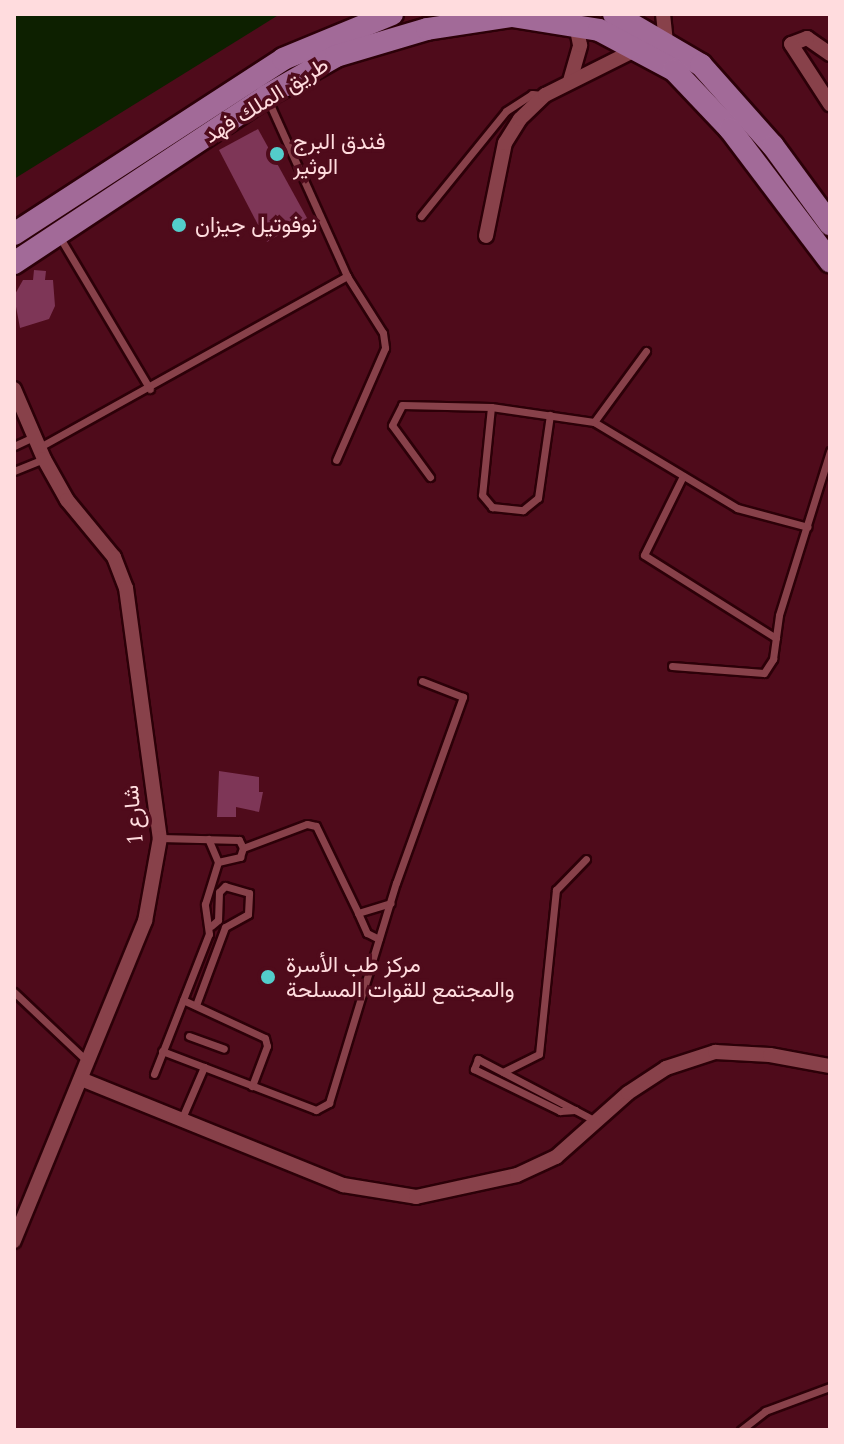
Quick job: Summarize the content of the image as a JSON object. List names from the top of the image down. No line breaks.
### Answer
{"streets":{"main road":["طريق الملك فهد"],"street":["شارع 1"]},"places":["فندق البرج الوثير","نوفوتيل جيزان","مركز طب الأسرة والمجتمع للقوات المسلحة"]}
